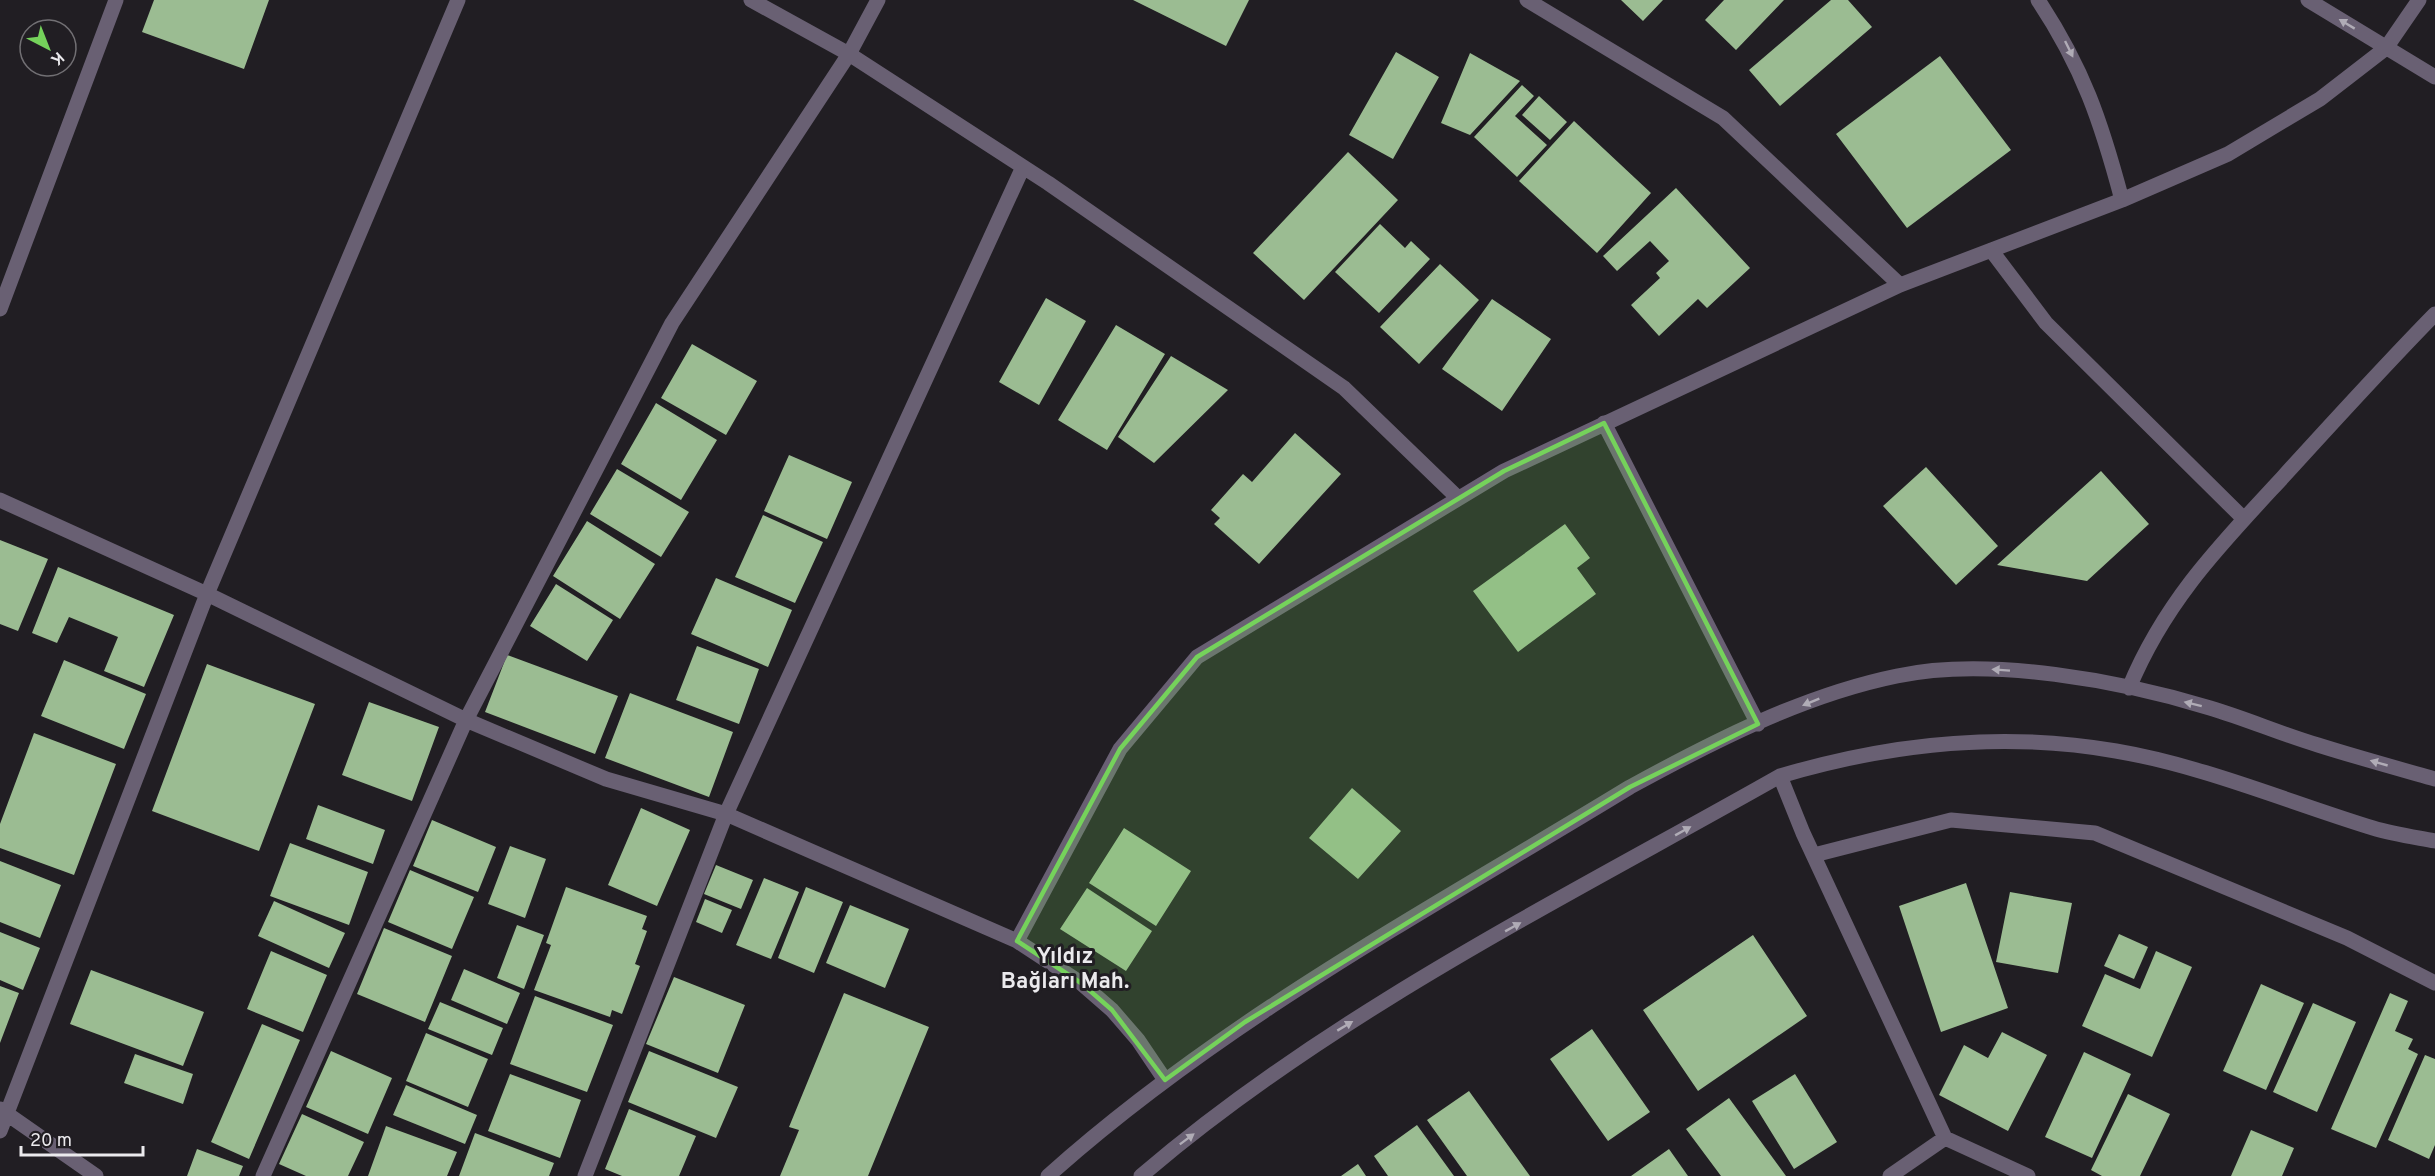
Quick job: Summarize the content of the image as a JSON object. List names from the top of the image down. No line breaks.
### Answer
{"districts":["Yıldız Bağları Mah."],"scale_bar":"20 m","north":"bottom right"}
